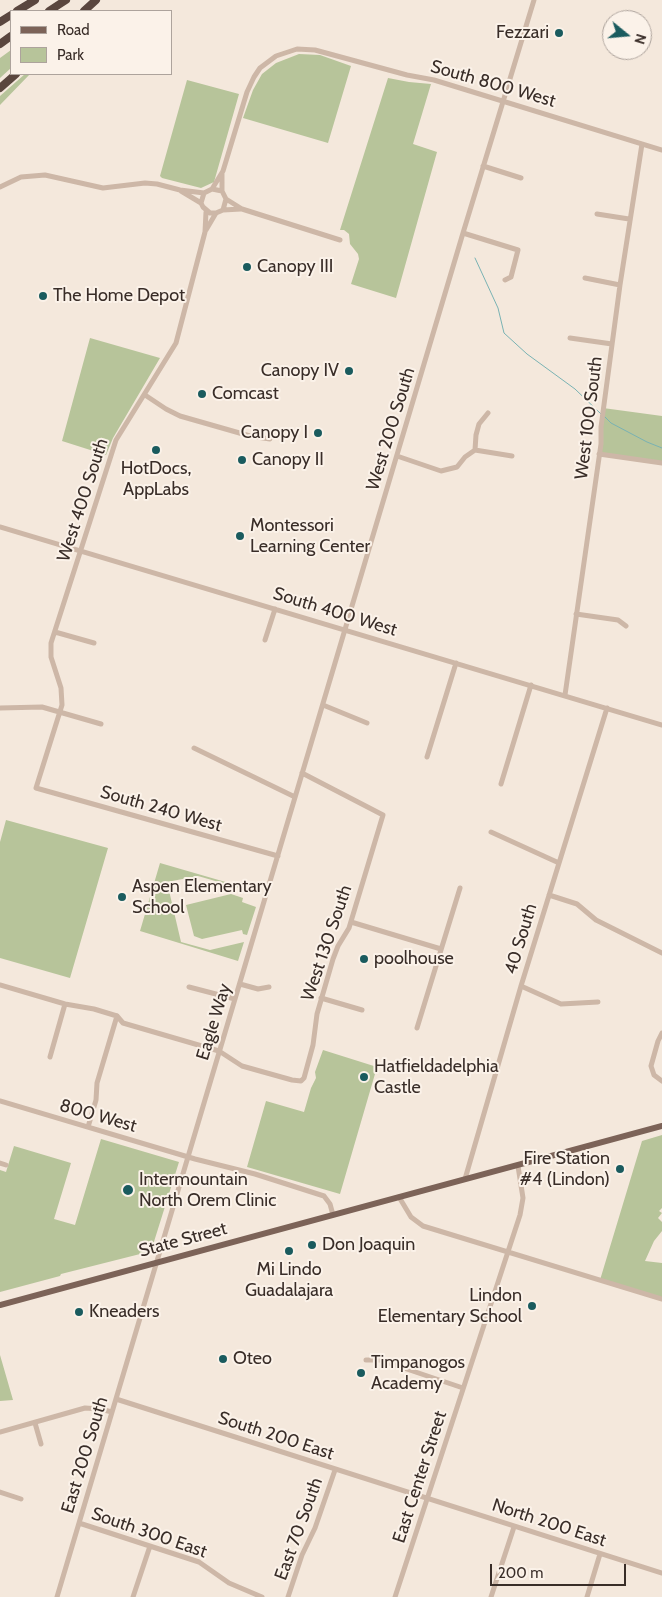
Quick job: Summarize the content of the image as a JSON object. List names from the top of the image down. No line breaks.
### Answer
{"streets":{"main road":["State Street"],"street":["South 800 West","West 100 South","West 200 South","West 400 South","South 400 West","South 240 West","40 South","West 130 South","Eagle Way","800 West","South 200 East","East 200 South","East Center Street","North 200 East","East 70 South","South 300 East"]},"crossings":[["South 800 West","West 100 South"],["South 800 West","West 200 South"],["West 100 South","South 400 West"],["West 200 South","South 400 West"],["West 200 South","South 240 West"],["West 200 South","West 130 South"],["West 200 South","Eagle Way"],["West 400 South","South 400 West"],["West 400 South","South 240 West"],["South 400 West","40 South"],["40 South","State Street"],["West 130 South","Eagle Way"],["Eagle Way","800 West"],["Eagle Way","East 200 South"],["800 West","State Street"],["800 West","East 200 South"],["State Street","East 200 South"],["State Street","East Center Street"],["South 200 East","East 200 South"],["South 200 East","East Center Street"],["South 200 East","North 200 East"],["South 200 East","East 70 South"],["East 200 South","South 300 East"],["East Center Street","North 200 East"]],"places":["Fezzari","Canopy III","The Home Depot","Canopy IV","Comcast","Canopy I","HotDocs, AppLabs","Canopy II","Montessori Learning Center","Aspen Elementary School","poolhouse","Hatfieldadelphia Castle","Fire Station #4 (Lindon)","Intermountain North Orem Clinic","Don Joaquin","Mi Lindo Guadalajara","Lindon Elementary School","Kneaders","Oteo","Timpanogos Academy"],"legend":["Road","Park"],"scale_bar":"200 m","north":"right"}
